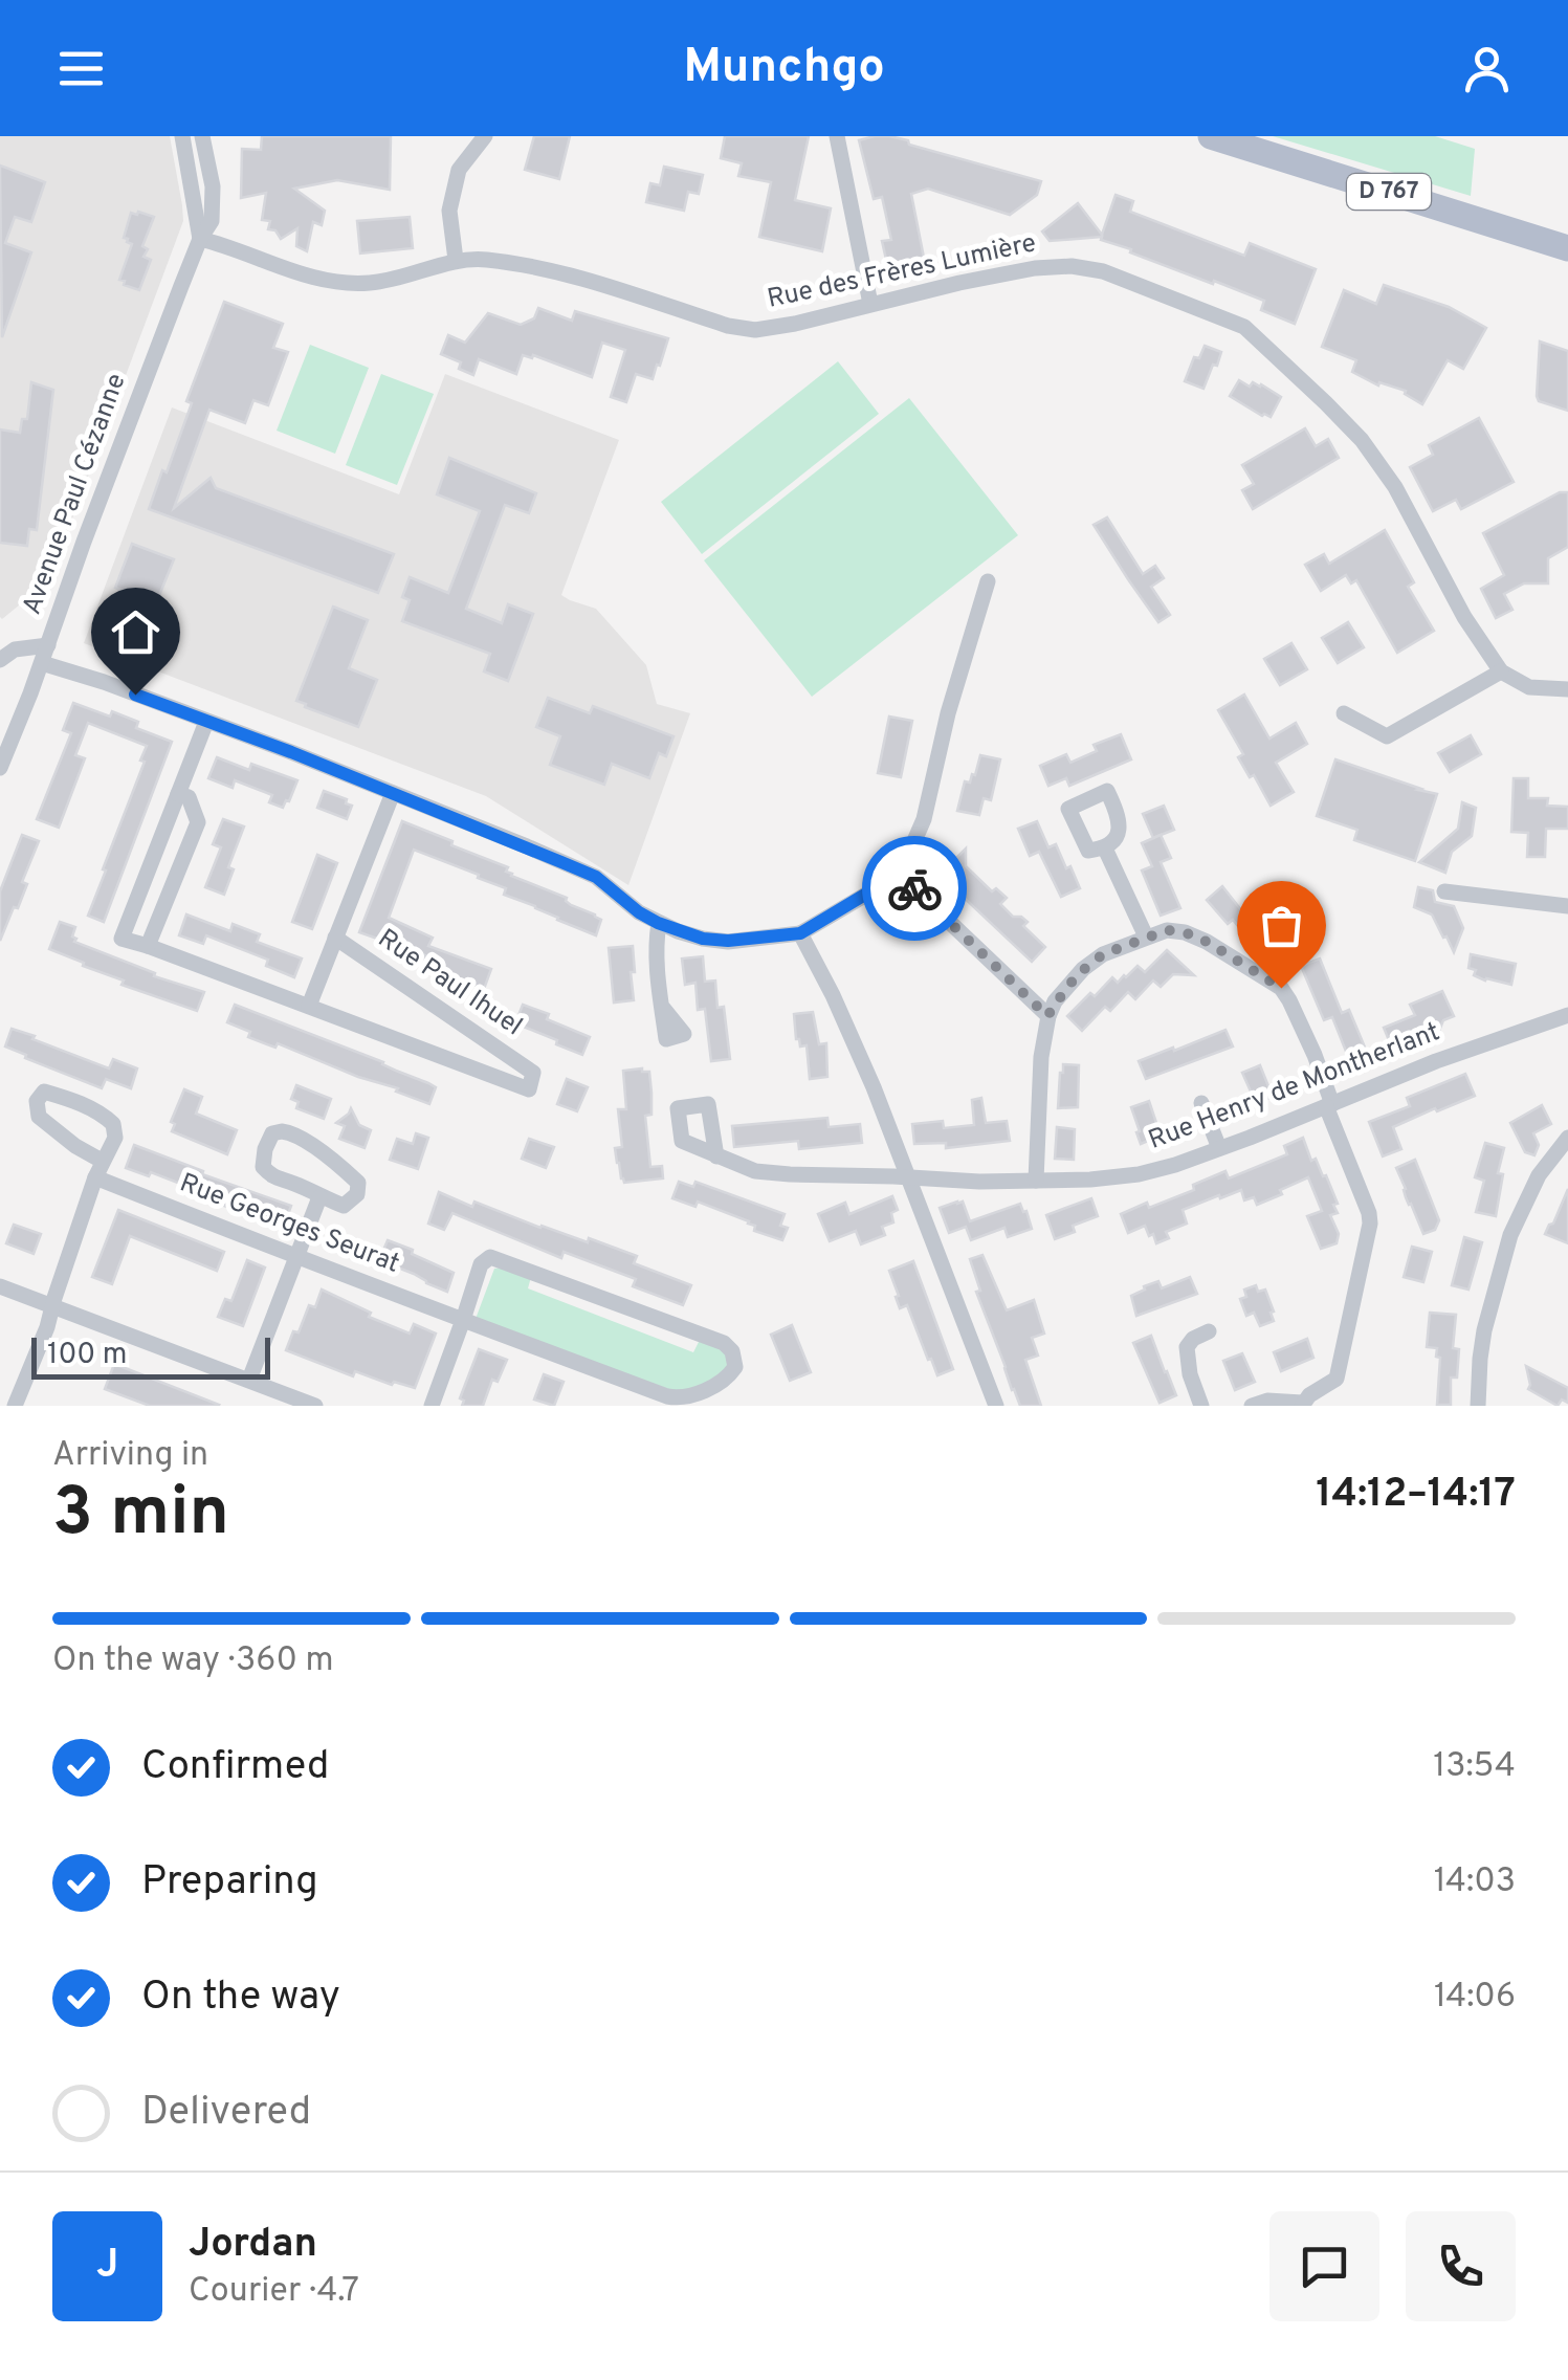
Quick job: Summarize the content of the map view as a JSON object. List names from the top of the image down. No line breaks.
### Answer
{"streets":{"main road":["D 767"],"street":["Rue des Frères Lumière","Avenue Paul Cézanne","Rue Paul Ihuel","Rue Henry de Montherlant","Rue Georges Seurat"]},"crossings":[["Rue des Frères Lumière","Avenue Paul Cézanne"]],"scale_bar":"100 m","page":{"header":"Munchgo","scale":"100 m","heading":["3 min","Arriving in","14:12–14:17"],"panel":["Jordan","Courier · 4.7"],"bar":"On the way · 360 m","list":[["Confirmed","13:54"],["Preparing","14:03"],["On the way","14:06"],"Delivered"],"round":"J"}}
